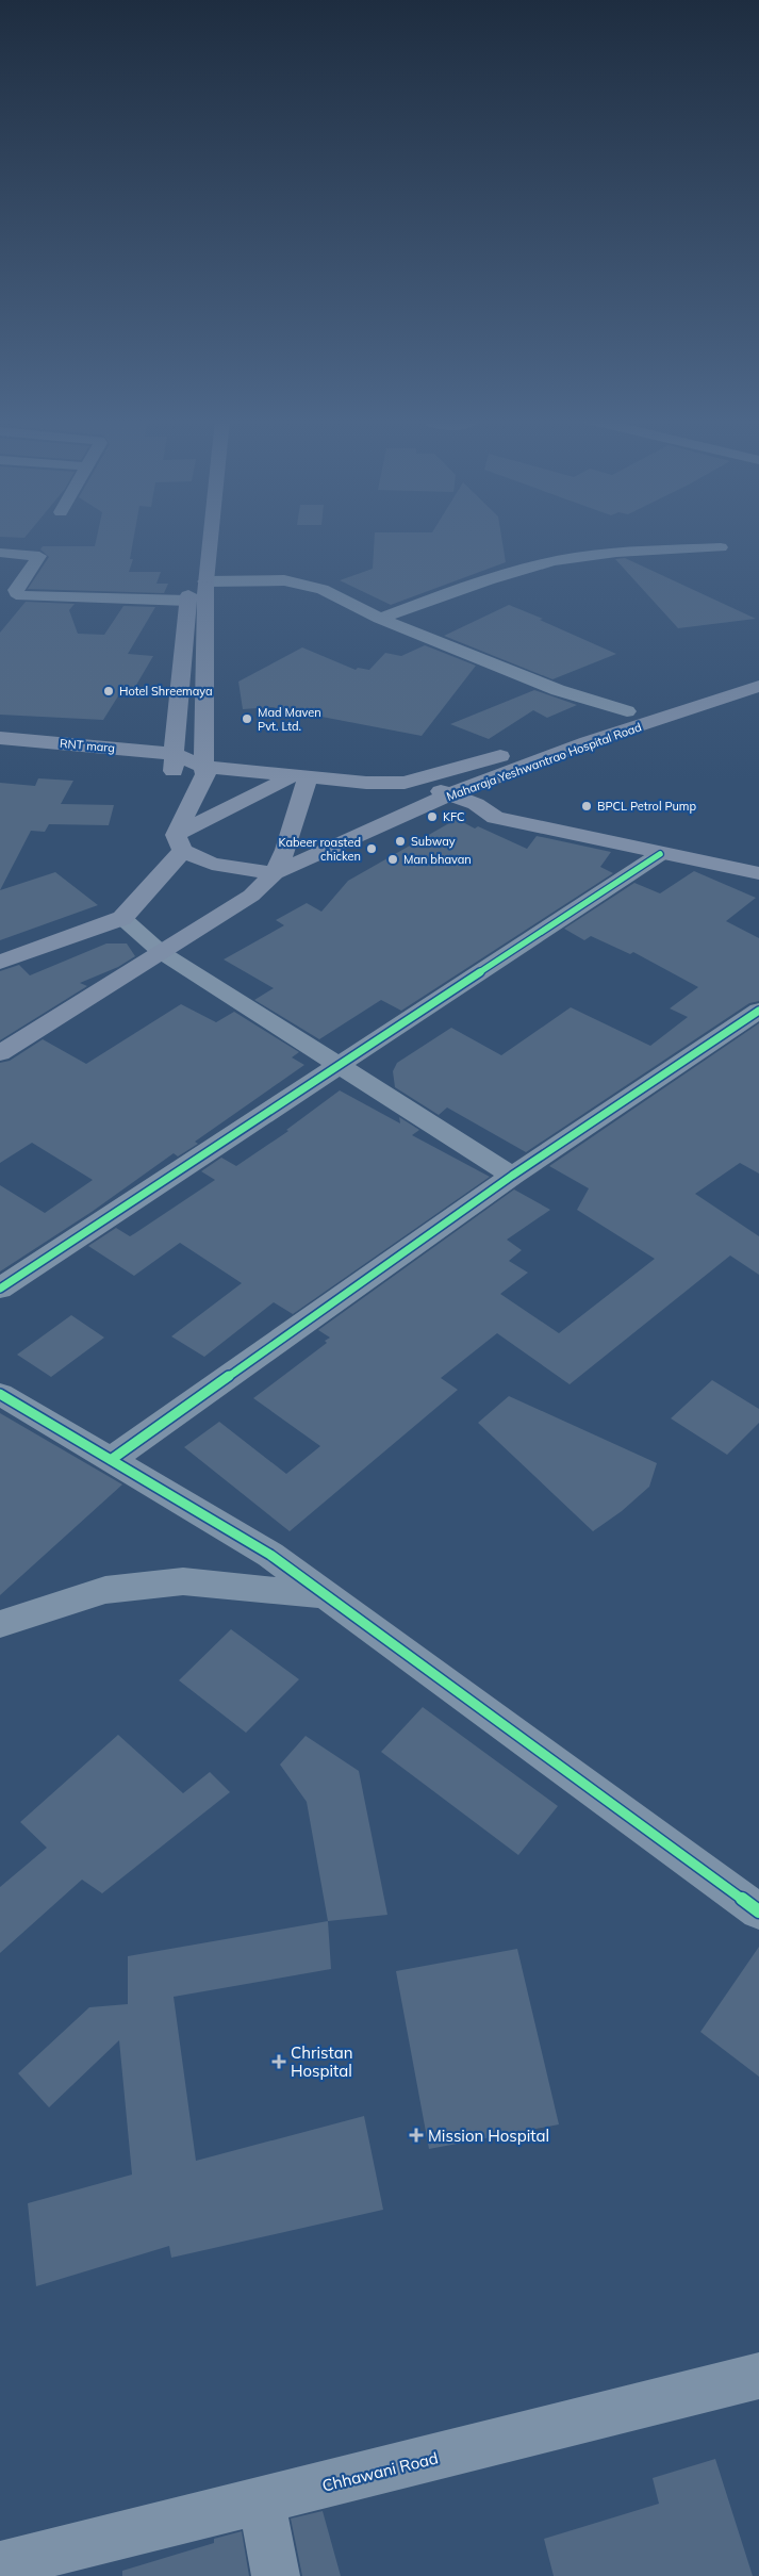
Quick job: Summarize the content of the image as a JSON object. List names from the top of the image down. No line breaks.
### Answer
{"streets":{"main road":["RNT marg","Maharaja Yeshwantrao Hospital Road"],"street":["Chhawani Road"]},"crossings":[["RNT marg","Maharaja Yeshwantrao Hospital Road"]],"places":{"other":["Hotel Shreemaya","Mad Maven Pvt. Ltd.","BPCL Petrol Pump","KFC","Subway","Kabeer roasted chicken","Man bhavan"],"health":["Christan Hospital","Mission Hospital"]}}
